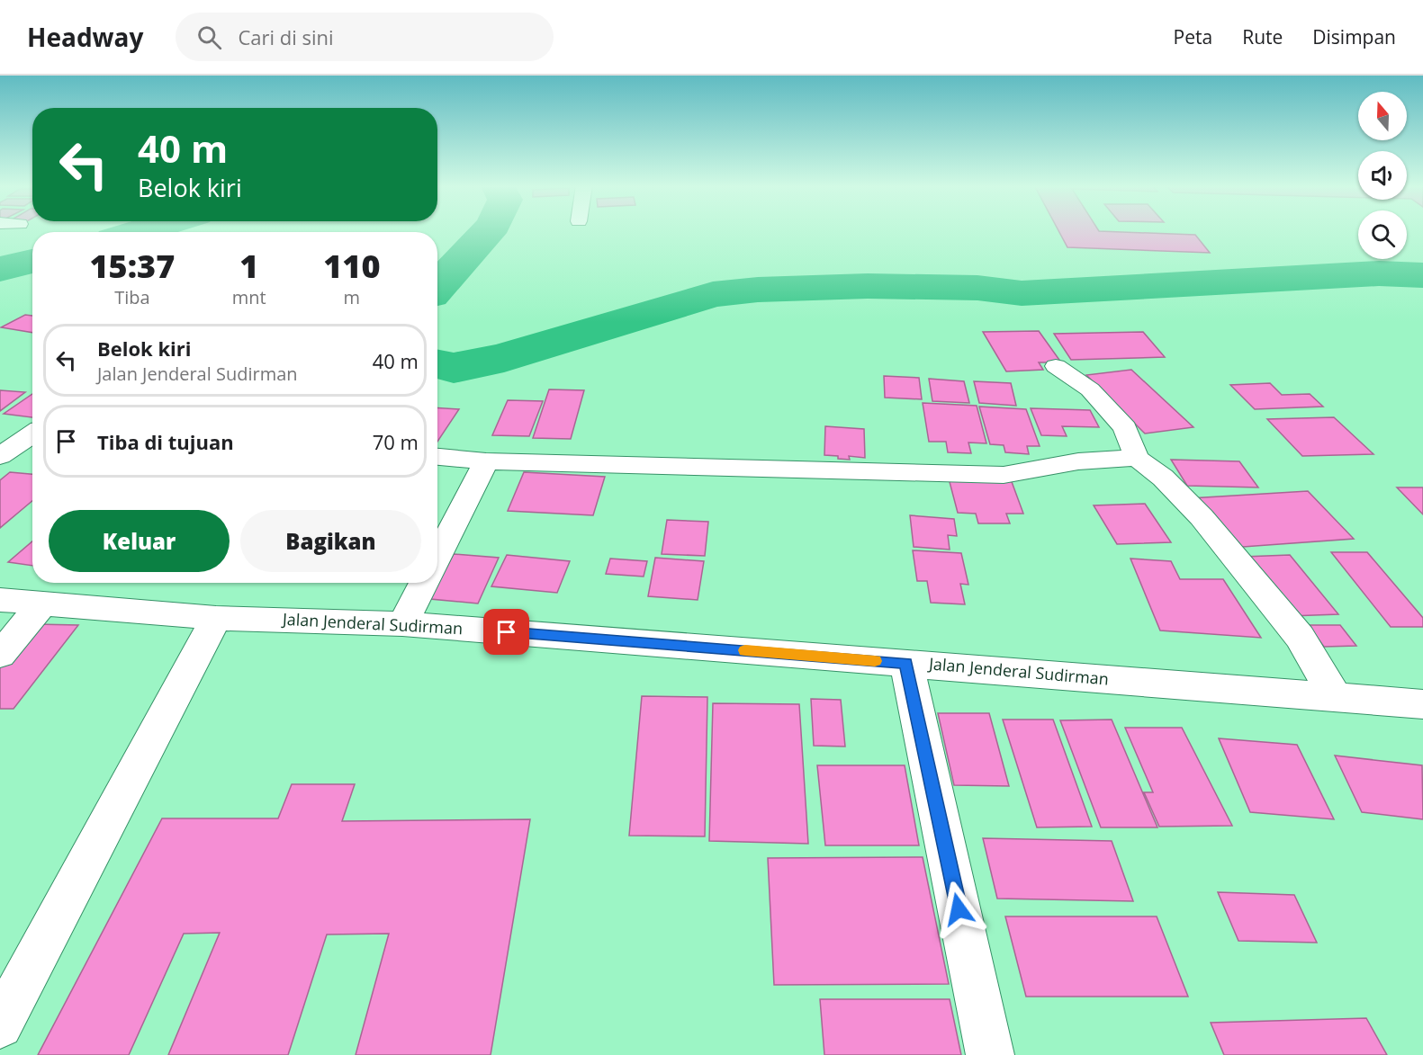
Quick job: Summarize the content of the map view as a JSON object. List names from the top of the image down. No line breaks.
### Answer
{"streets":{"street":["Jalan Jenderal Sudirman"]},"north":"top","page":{"header":"Headway","search":"Cari di sini","nav":["Peta","Rute","Disimpan"],"turn":["40 m","Belok kiri"],"eta":["15:37","Tiba","1","mnt","110","m"],"list":[{"name":"Belok kiri","note":"Jalan Jenderal Sudirman","value":"40 m"},{"name":"Tiba di tujuan","value":"70 m"}],"buttons":["Keluar","Bagikan"]}}
